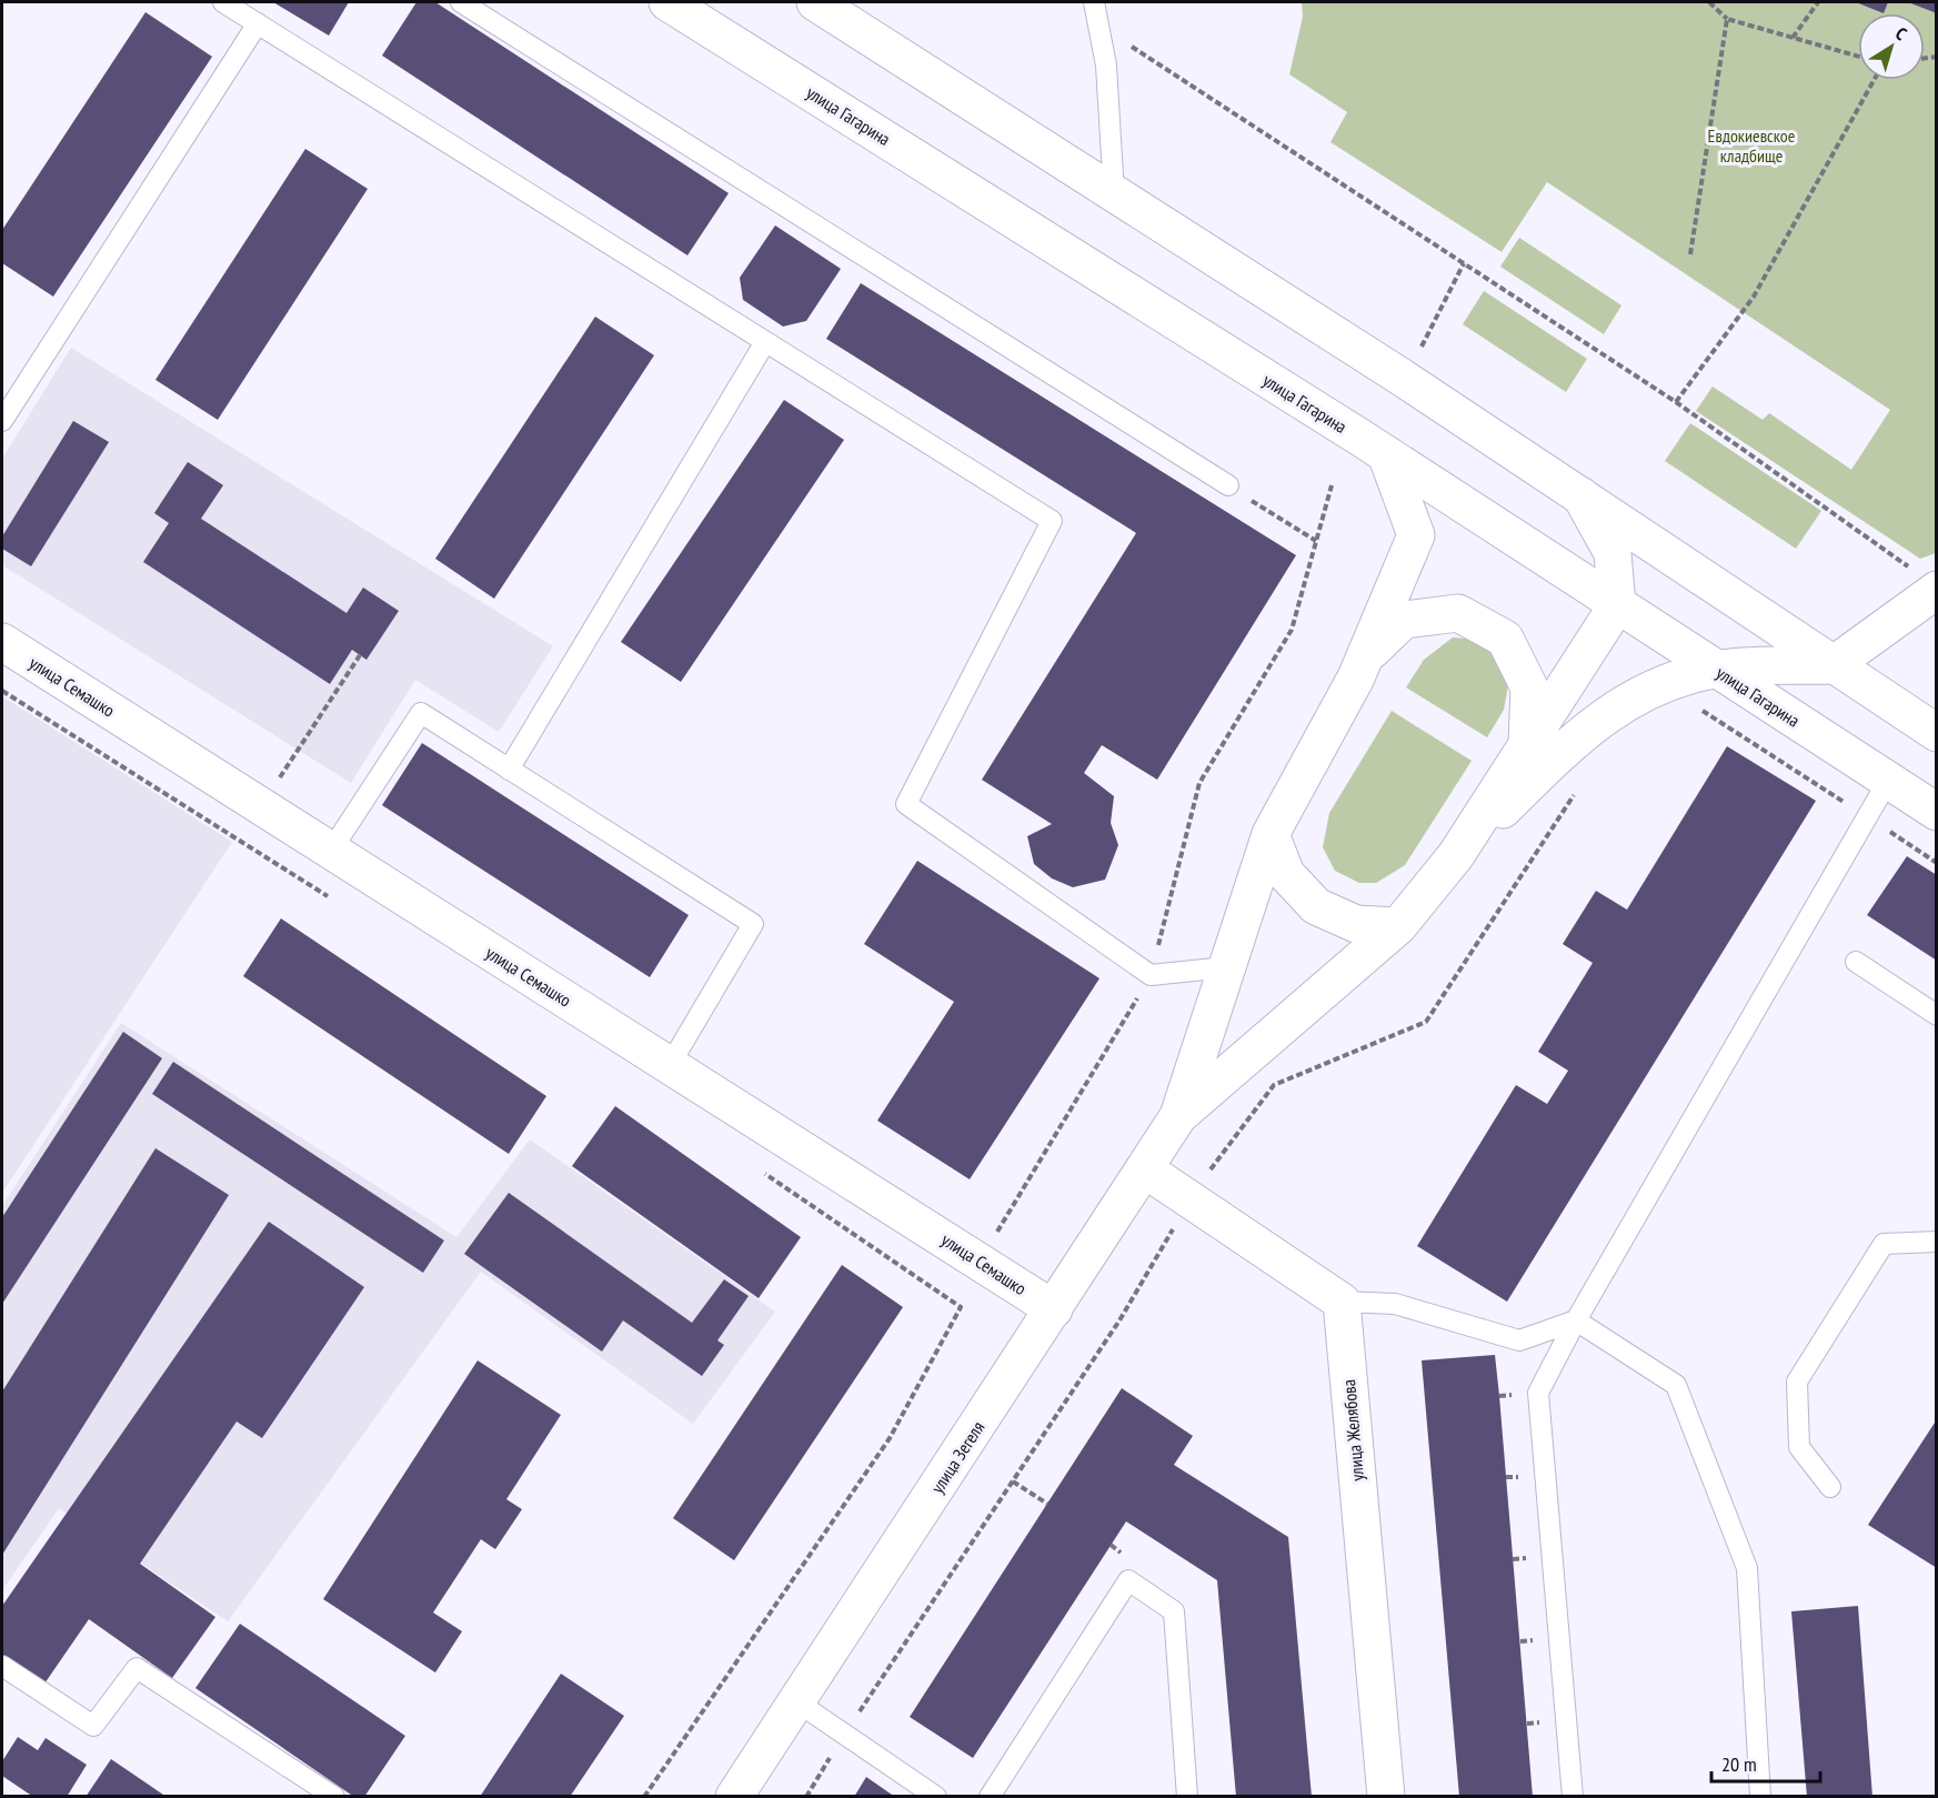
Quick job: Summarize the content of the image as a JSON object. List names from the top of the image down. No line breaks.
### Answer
{"streets":{"main road":["улица Гагарина","улица Семашко","улица Желябова","улица Зегеля"]},"crossings":[["улица Семашко","улица Зегеля"]],"parks":["Евдокиевское кладбище"],"scale_bar":"20 m","north":"top right"}
